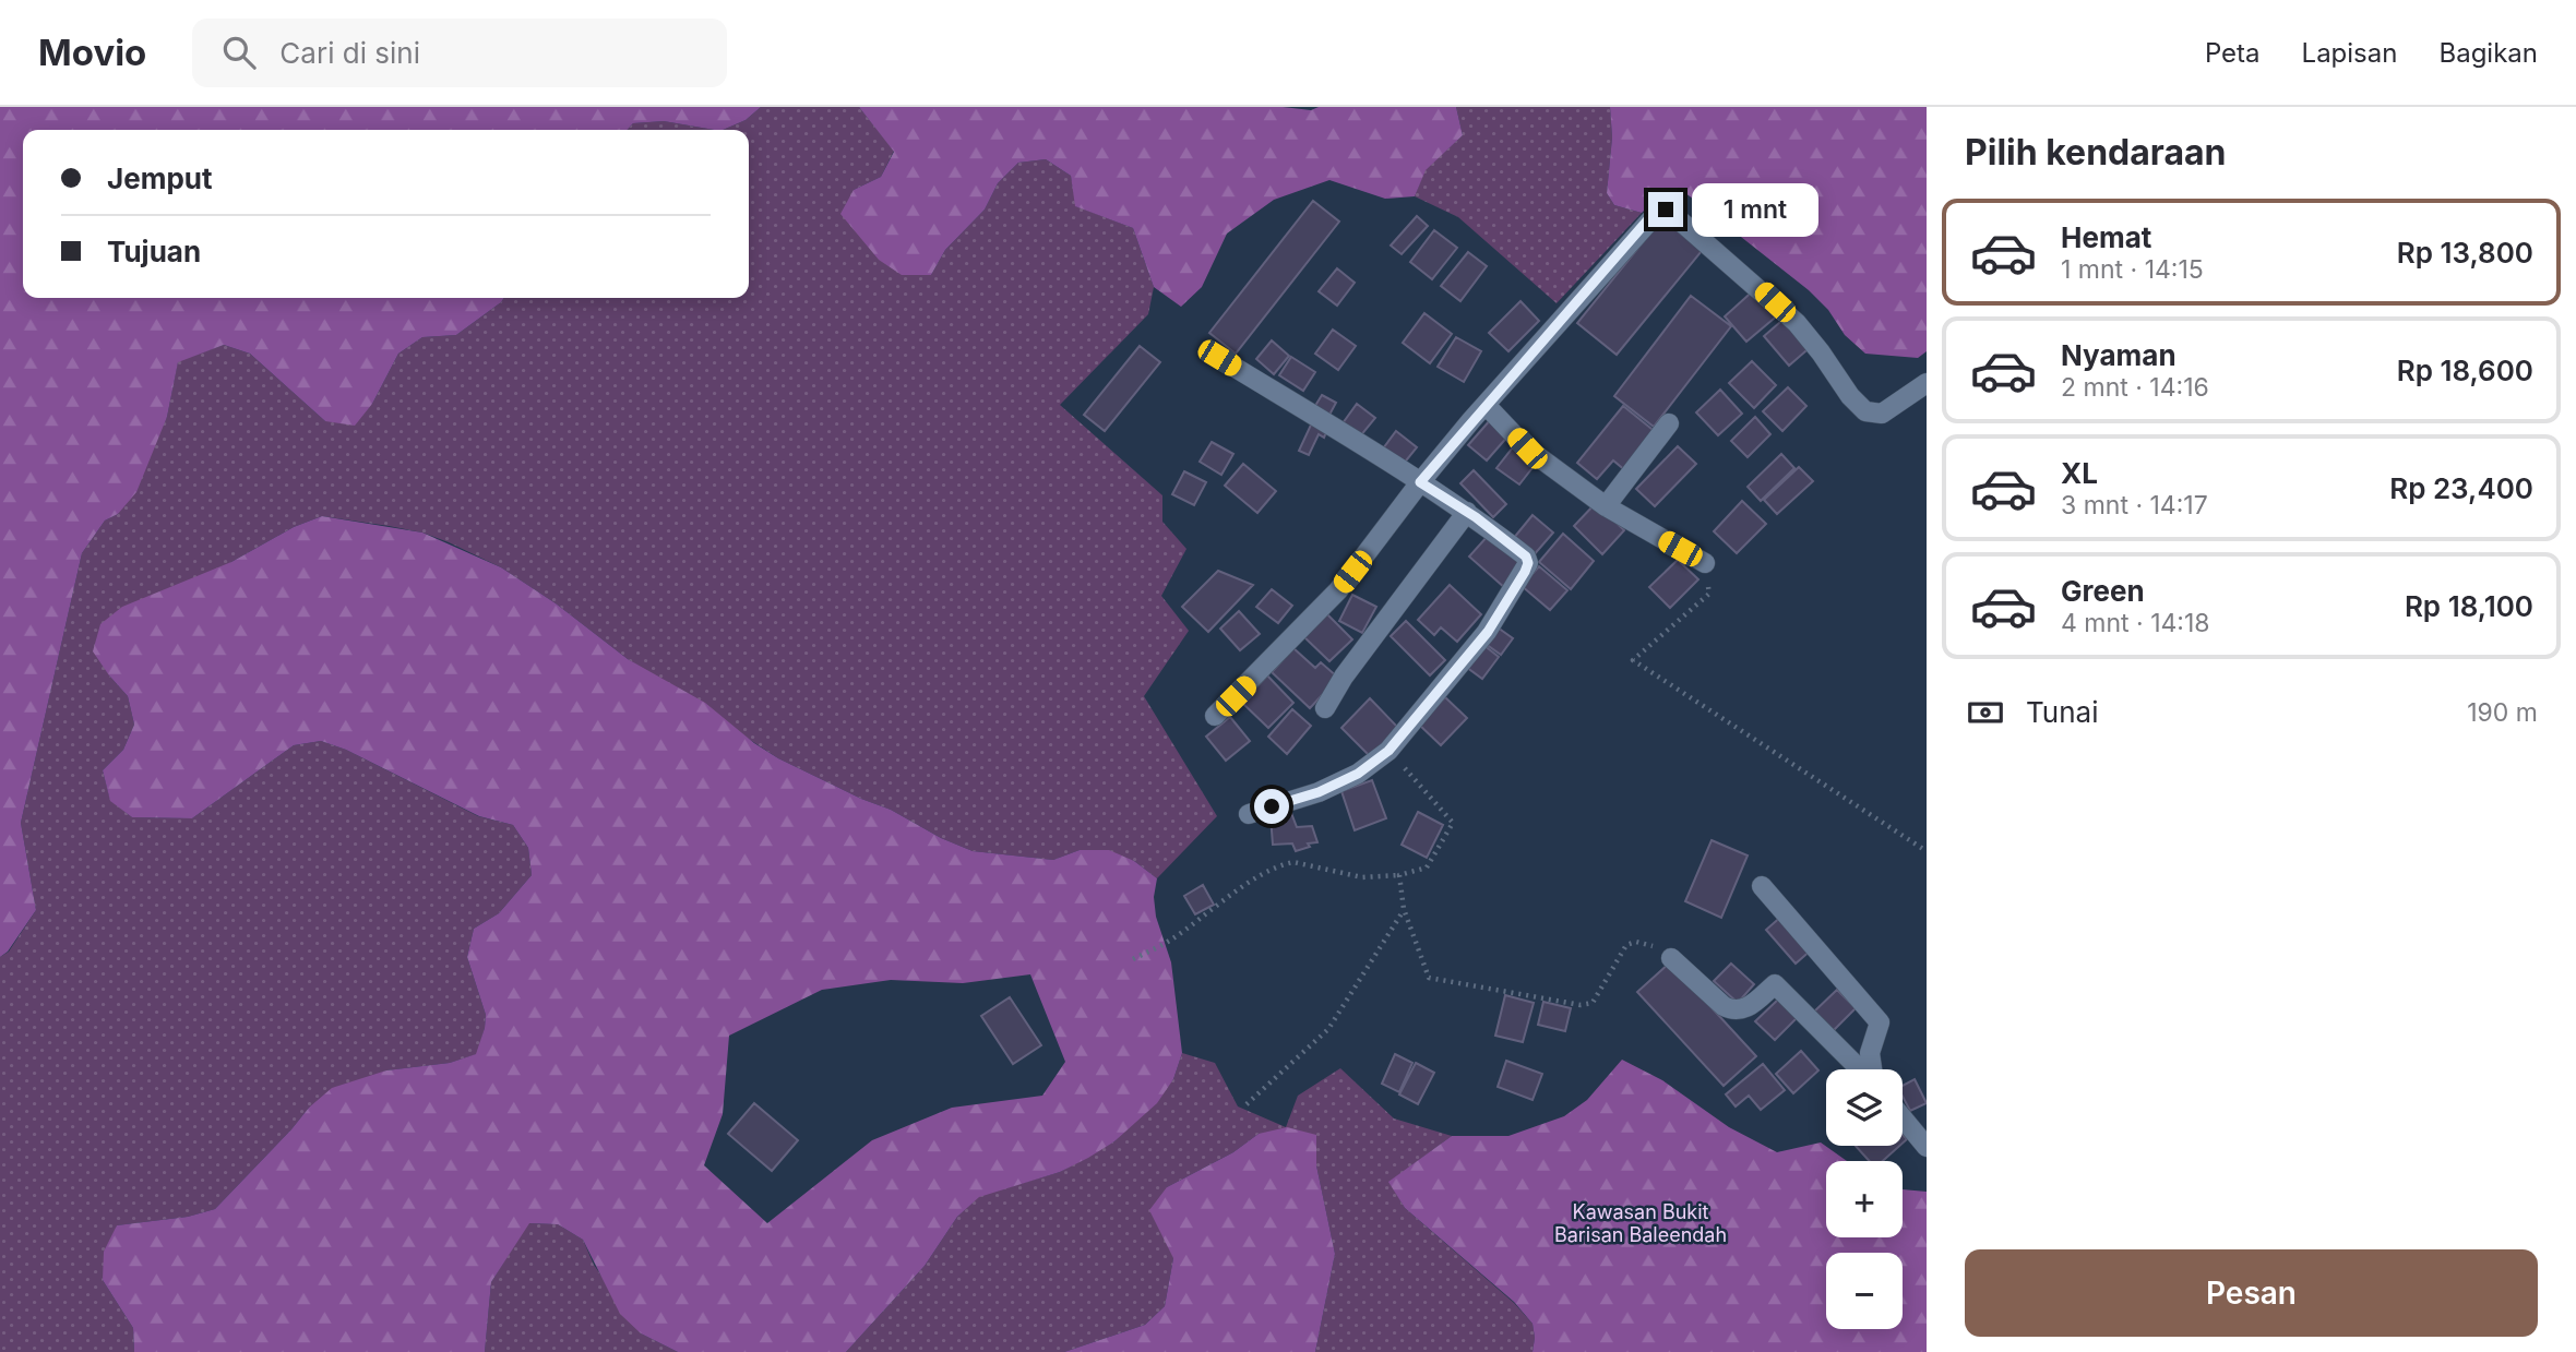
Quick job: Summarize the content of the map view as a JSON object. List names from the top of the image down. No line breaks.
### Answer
{"parks":["Kawasan Bukit Barisan Baleendah"],"page":{"header":"Movio","search":"Cari di sini","nav":["Peta","Lapisan","Bagikan"],"heading":"Pilih kendaraan","banner":["Jemput","Tujuan"],"bubble":"1 mnt","list":[{"name":"Hemat","note":"1 mnt · 14:15","value":"Rp 13,800"},{"name":"Nyaman","note":"2 mnt · 14:16","value":"Rp 18,600"},{"name":"XL","note":"3 mnt · 14:17","value":"Rp 23,400"},{"name":"Green","note":"4 mnt · 14:18","value":"Rp 18,100"}],"pay":["Tunai","190 m"],"map_buttons":["+","−"],"buttons":"Pesan"}}
